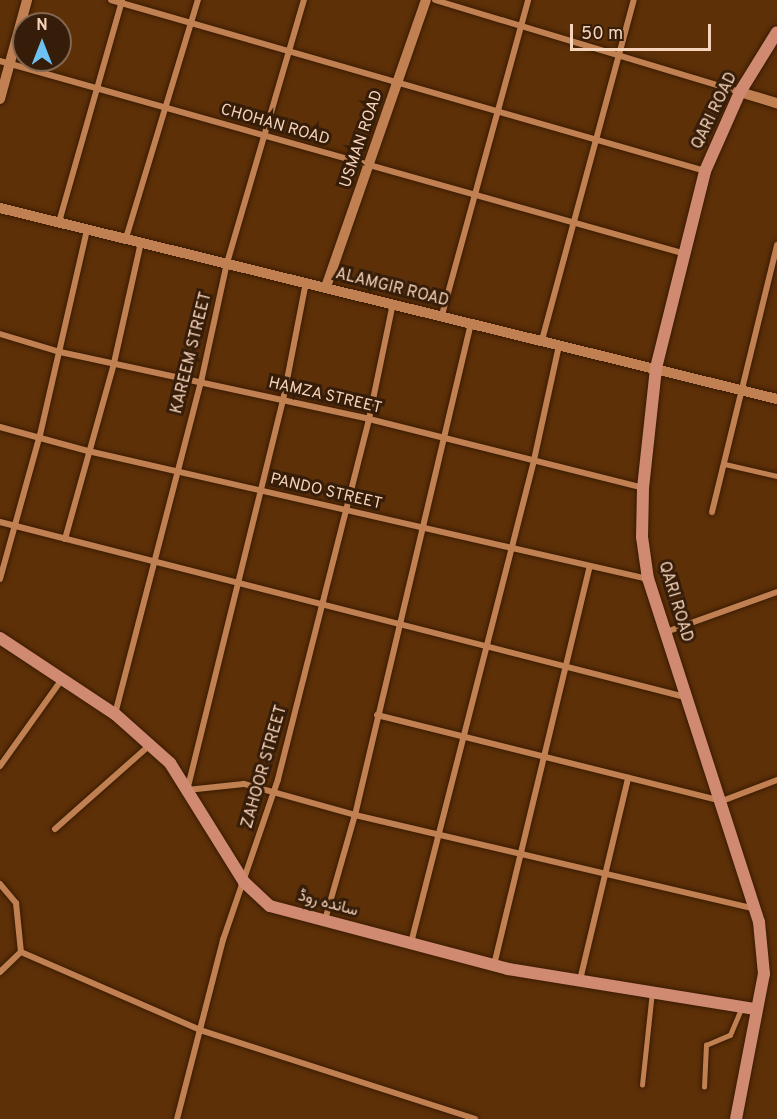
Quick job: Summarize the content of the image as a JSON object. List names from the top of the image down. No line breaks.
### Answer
{"streets":{"main road":["QARI ROAD","ساندہ روڈ"],"street":["CHOHAN ROAD","USMAN ROAD","ALAMGIR ROAD","KAREEM STREET","HAMZA STREET","PANDO STREET","ZAHOOR STREET"]},"crossings":[["QARI ROAD","CHOHAN ROAD"],["QARI ROAD","ALAMGIR ROAD"],["QARI ROAD","HAMZA STREET"],["QARI ROAD","PANDO STREET"],["QARI ROAD","ساندہ روڈ"],["CHOHAN ROAD","USMAN ROAD"],["CHOHAN ROAD","KAREEM STREET"],["USMAN ROAD","ALAMGIR ROAD"],["ALAMGIR ROAD","KAREEM STREET"],["ALAMGIR ROAD","ZAHOOR STREET"],["KAREEM STREET","HAMZA STREET"],["KAREEM STREET","PANDO STREET"],["KAREEM STREET","ساندہ روڈ"],["HAMZA STREET","ZAHOOR STREET"],["PANDO STREET","ZAHOOR STREET"],["ZAHOOR STREET","ساندہ روڈ"]],"scale_bar":"50 m","north":"top"}
